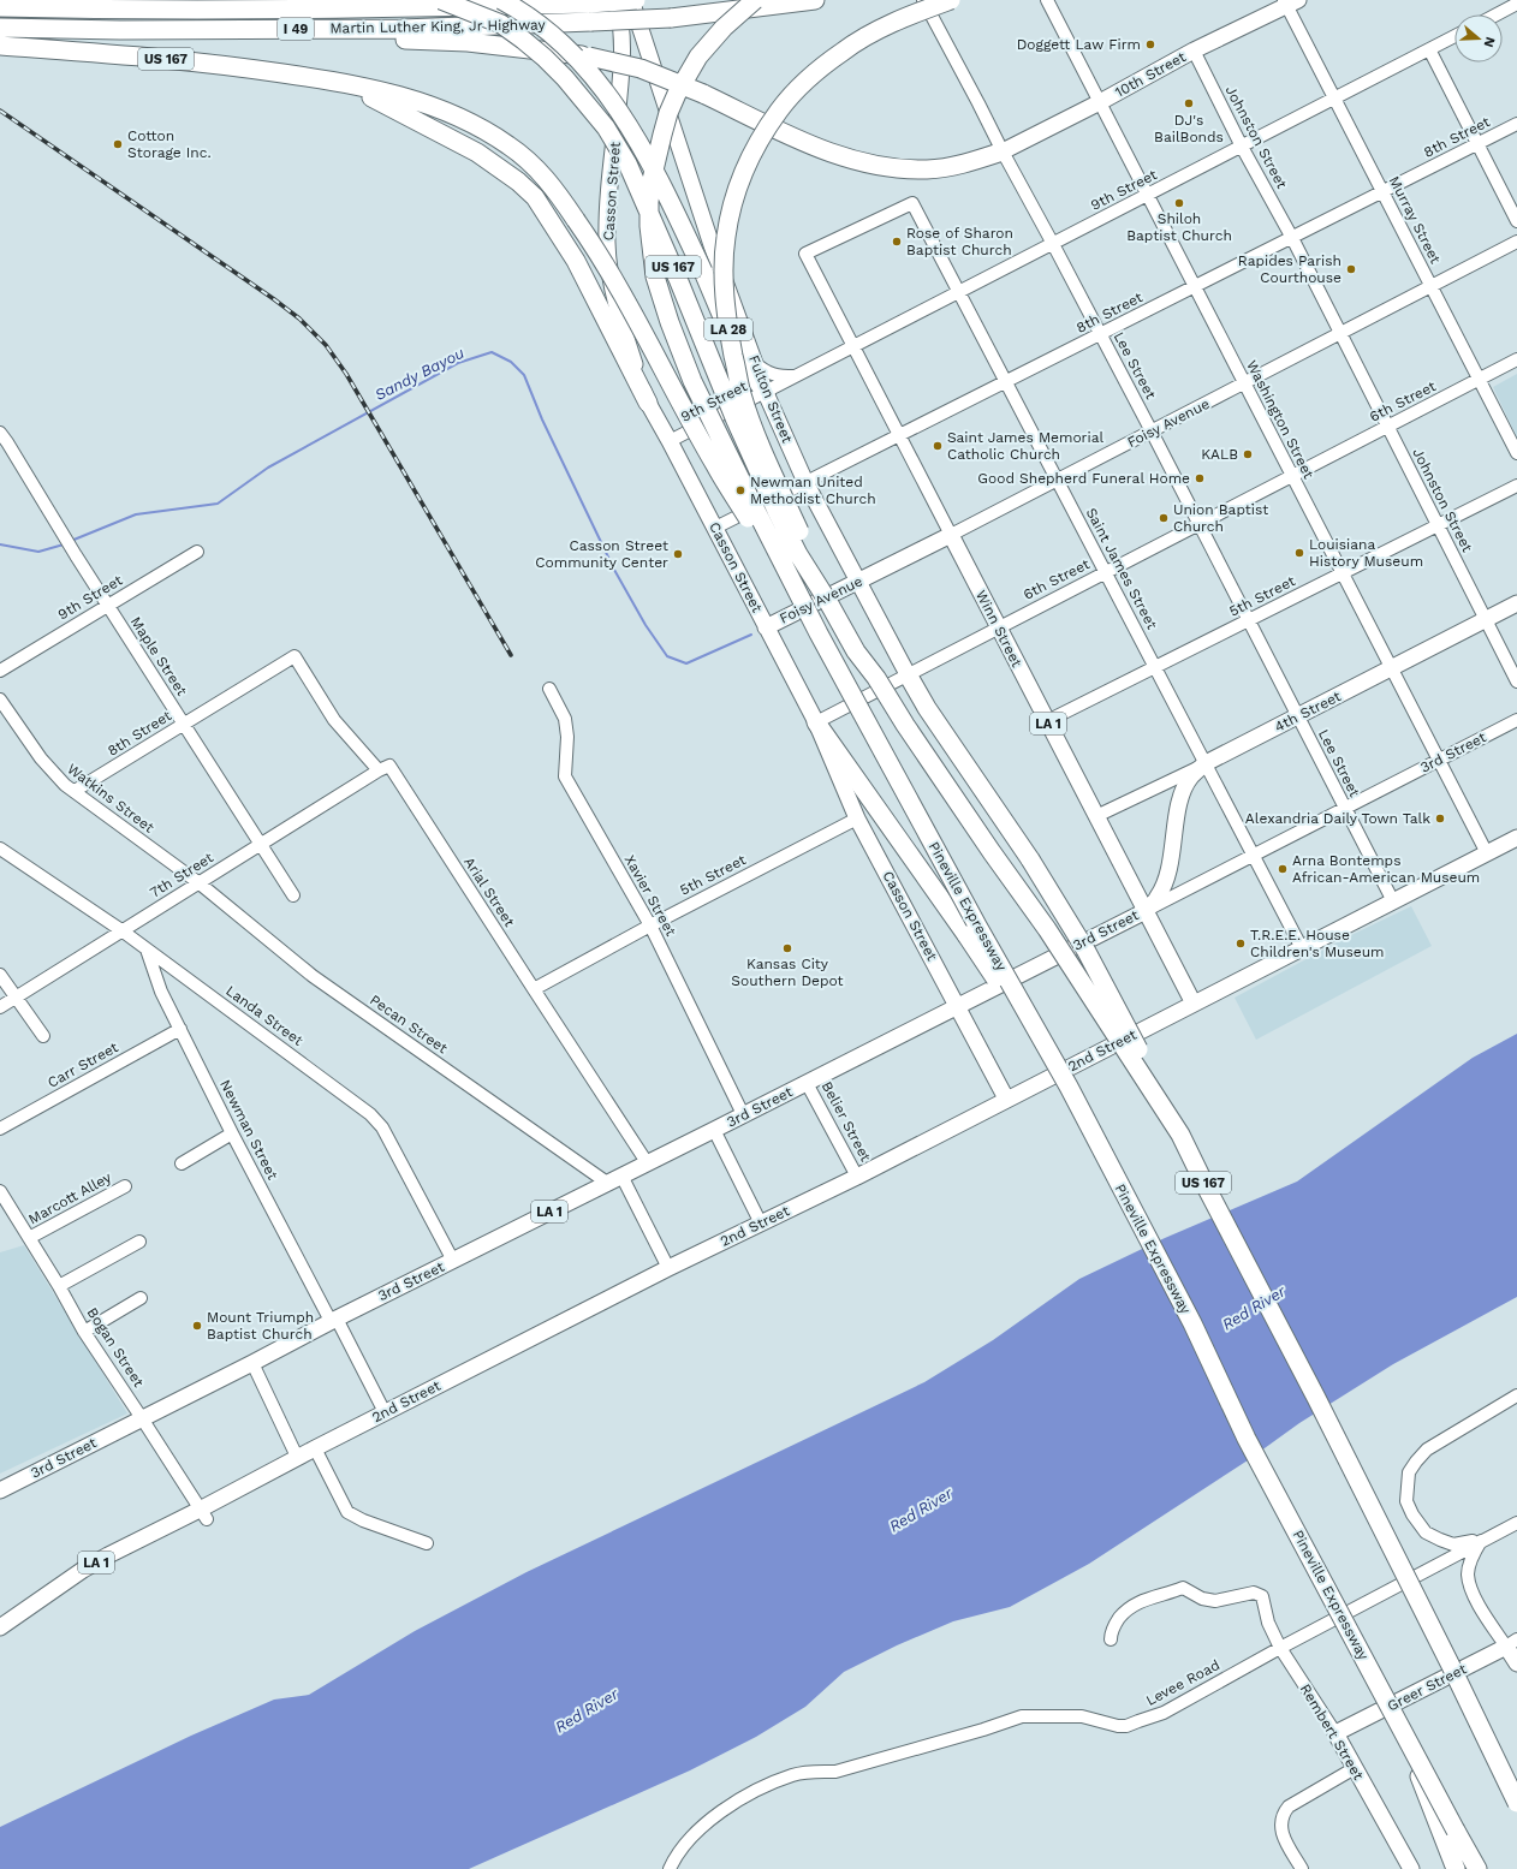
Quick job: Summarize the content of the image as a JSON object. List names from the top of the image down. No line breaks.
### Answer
{"streets":{"highway":["Martin Luther King, Jr Highway","I 49","US 167","LA 28","Pineville Expressway"],"main road":["10th Street","Casson Street","Fulton Street","Foisy Avenue","Winn Street","4th Street","LA 1","3rd Street","2nd Street","Greer Street","Rembert Street"],"street":["Johnston Street","8th Street","9th Street","Murray Street","Lee Street","6th Street","Washington Street","Saint James Street","5th Street","Maple Street","Watkins Street","7th Street","Arial Street","Xavier Street","Landa Street","Pecan Street","Carr Street","Belier Street","Newman Street","Marcott Alley","Bogan Street","Levee Road"]},"crossings":[["US 167","LA 28"],["US 167","Pineville Expressway"],["10th Street","Johnston Street"],["10th Street","Murray Street"],["10th Street","Lee Street"],["10th Street","Washington Street"],["Johnston Street","8th Street"],["Johnston Street","9th Street"],["Johnston Street","6th Street"],["Johnston Street","Foisy Avenue"],["Johnston Street","5th Street"],["Johnston Street","4th Street"],["8th Street","Casson Street"],["8th Street","Murray Street"],["8th Street","Lee Street"],["8th Street","Fulton Street"],["8th Street","Washington Street"],["8th Street","Saint James Street"],["8th Street","Winn Street"],["8th Street","Maple Street"],["8th Street","Watkins Street"],["8th Street","7th Street"],["8th Street","Arial Street"],["9th Street","Casson Street"],["9th Street","Murray Street"],["9th Street","Lee Street"],["9th Street","Fulton Street"],["9th Street","Washington Street"],["9th Street","Saint James Street"],["9th Street","Winn Street"],["9th Street","Maple Street"],["Casson Street","6th Street"],["Casson Street","Foisy Avenue"],["Casson Street","5th Street"],["Casson Street","3rd Street"],["Casson Street","2nd Street"],["Murray Street","6th Street"],["Murray Street","Foisy Avenue"],["Lee Street","6th Street"],["Lee Street","Foisy Avenue"],["Lee Street","5th Street"],["Lee Street","4th Street"],["Lee Street","3rd Street"],["Lee Street","2nd Street"],["Fulton Street","6th Street"],["Fulton Street","Foisy Avenue"],["6th Street","Washington Street"],["6th Street","Saint James Street"],["6th Street","Winn Street"],["Washington Street","Foisy Avenue"],["Washington Street","5th Street"],["Washington Street","4th Street"],["Washington Street","3rd Street"],["Washington Street","2nd Street"],["Foisy Avenue","Saint James Street"],["Foisy Avenue","Winn Street"],["Saint James Street","5th Street"],["Saint James Street","Winn Street"],["Saint James Street","4th Street"],["Saint James Street","3rd Street"],["Saint James Street","2nd Street"],["5th Street","Winn Street"],["5th Street","Arial Street"],["5th Street","Xavier Street"],["Winn Street","4th Street"],["Winn Street","3rd Street"],["Winn Street","2nd Street"],["Maple Street","7th Street"],["3rd Street","Arial Street"],["3rd Street","Xavier Street"],["3rd Street","Landa Street"],["3rd Street","Pecan Street"],["3rd Street","Belier Street"],["3rd Street","Newman Street"],["3rd Street","Bogan Street"],["Watkins Street","7th Street"],["Watkins Street","Pecan Street"],["7th Street","Arial Street"],["7th Street","Landa Street"],["7th Street","Pecan Street"],["Landa Street","Newman Street"],["2nd Street","Belier Street"],["2nd Street","Newman Street"],["2nd Street","Bogan Street"],["Carr Street","Newman Street"],["Marcott Alley","Bogan Street"],["Levee Road","Rembert Street"],["Greer Street","Rembert Street"]],"water":["Sandy Bayou","Red River"],"places":["Doggett Law Firm","DJ's BailBonds","Cotton Storage Inc.","Shiloh Baptist Church","Rose of Sharon Baptist Church","Rapides Parish Courthouse","Saint James Memorial Catholic Church","KALB","Good Shepherd Funeral Home","Newman United Methodist Church","Union Baptist Church","Louisiana History Museum","Casson Street Community Center","Alexandria Daily Town Talk","Arna Bontemps African-American Museum","T.R.E.E. House Children's Museum","Kansas City Southern Depot","Mount Triumph Baptist Church"],"north":"right"}
